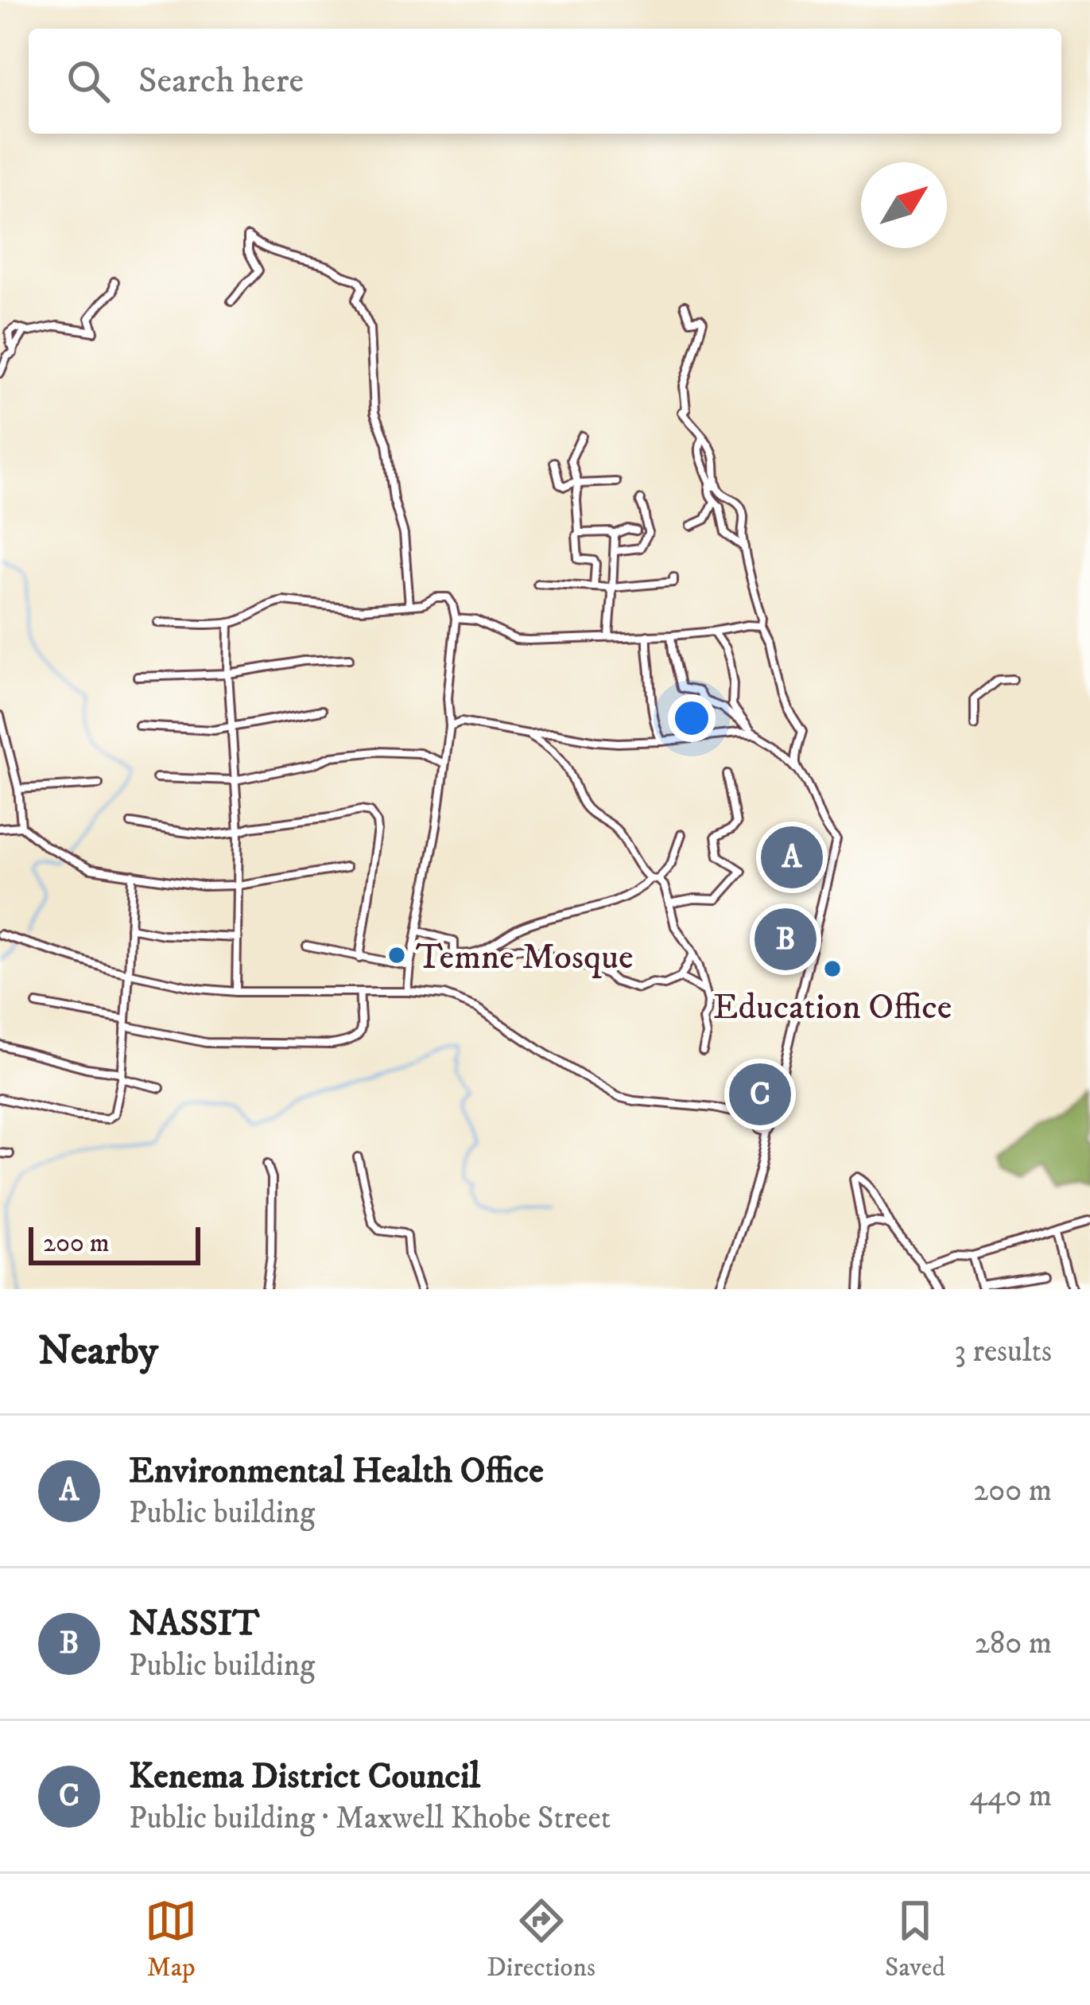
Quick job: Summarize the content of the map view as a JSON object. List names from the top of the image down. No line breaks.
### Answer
{"places":["Temne Mosque","Education Office"],"scale_bar":"200 m","north":"top right","page":{"search":"Search here","pins":["A","B","C"],"scale":"200 m","heading":["Nearby","3 results"],"list":[{"mark":"A","name":"Environmental Health Office","note":"Public building","value":"200 m"},{"mark":"B","name":"NASSIT","note":"Public building","value":"280 m"},{"mark":"C","name":"Kenema District Council","note":"Public building · Maxwell Khobe Street","value":"440 m"}],"nav":["Map","Directions","Saved"]}}
